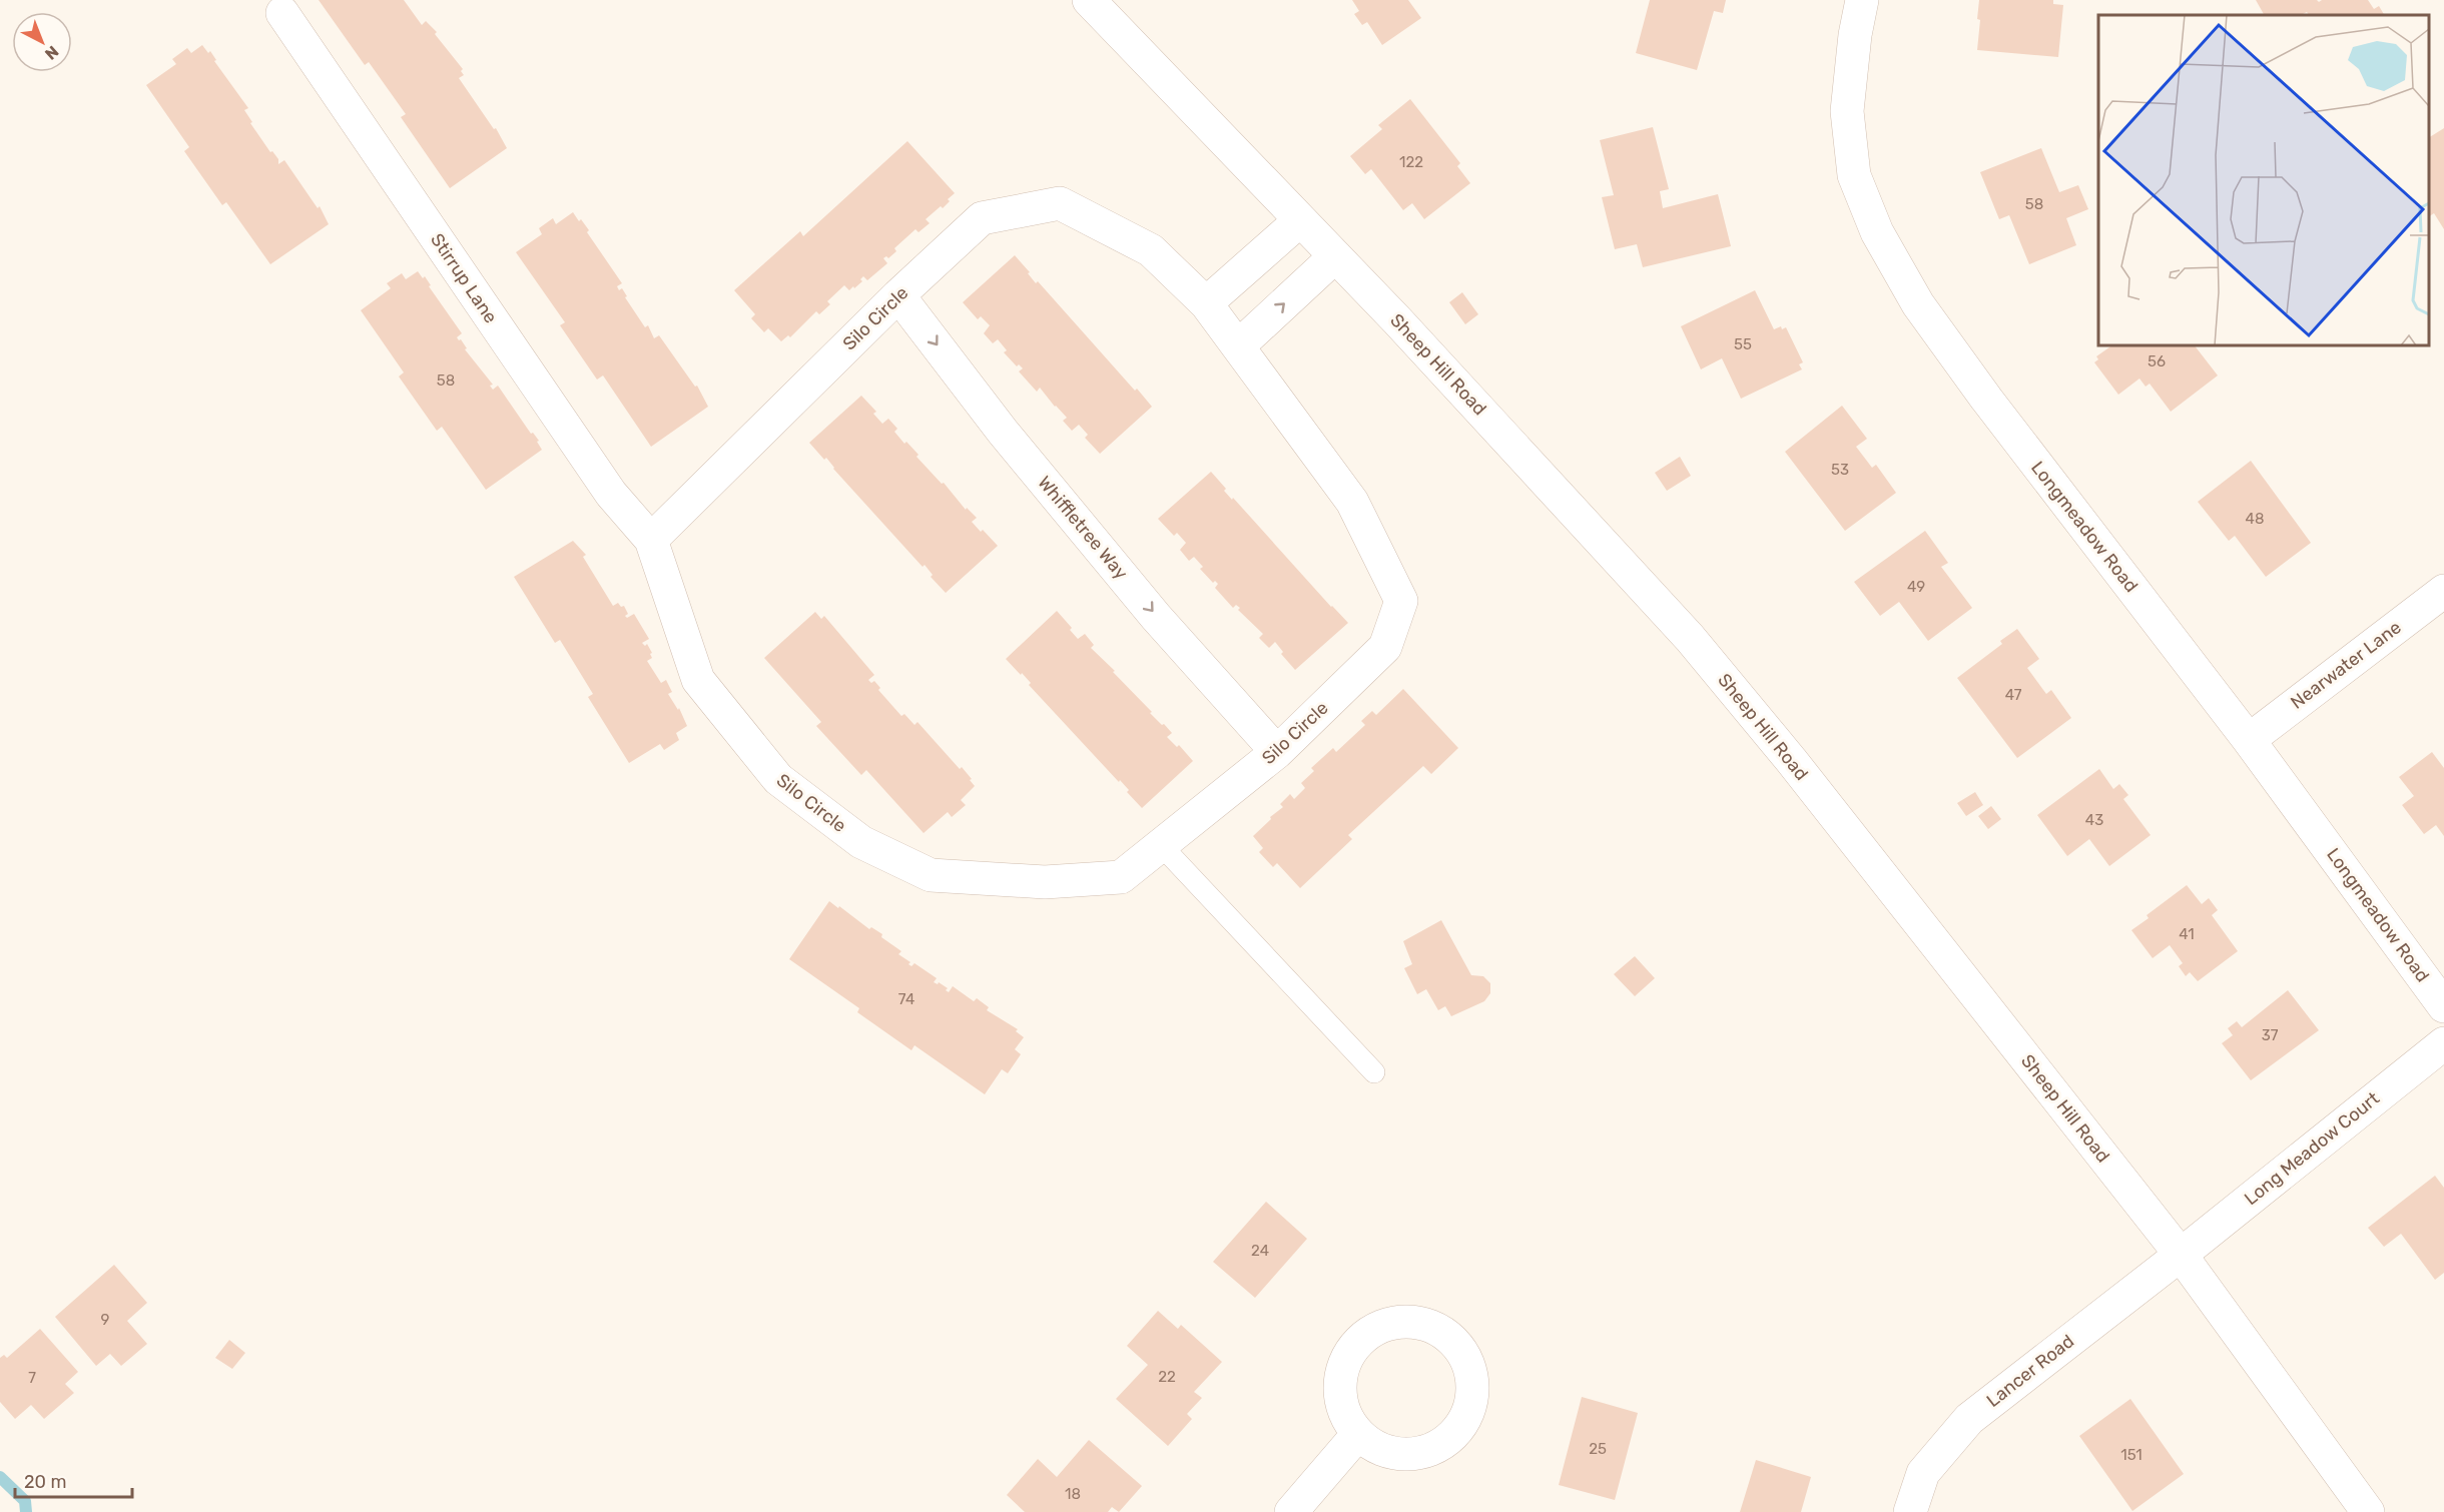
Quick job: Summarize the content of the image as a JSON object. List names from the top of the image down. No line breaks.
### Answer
{"streets":{"street":["Stirrup Lane","Silo Circle","Sheep Hill Road","Longmeadow Road","Whiffletree Way","Nearwater Lane","Long Meadow Court","Lancer Road"]},"crossings":[["Stirrup Lane","Silo Circle"],["Silo Circle","Whiffletree Way"],["Sheep Hill Road","Long Meadow Court"],["Sheep Hill Road","Lancer Road"],["Longmeadow Road","Nearwater Lane"],["Long Meadow Court","Lancer Road"]],"one_way":["Whiffletree Way"],"house_numbers":["122","58","55","56","58","53","48","49","47","43","41","74","37","24","9","22","7","25","151","18"],"scale_bar":"20 m","north":"bottom right"}
